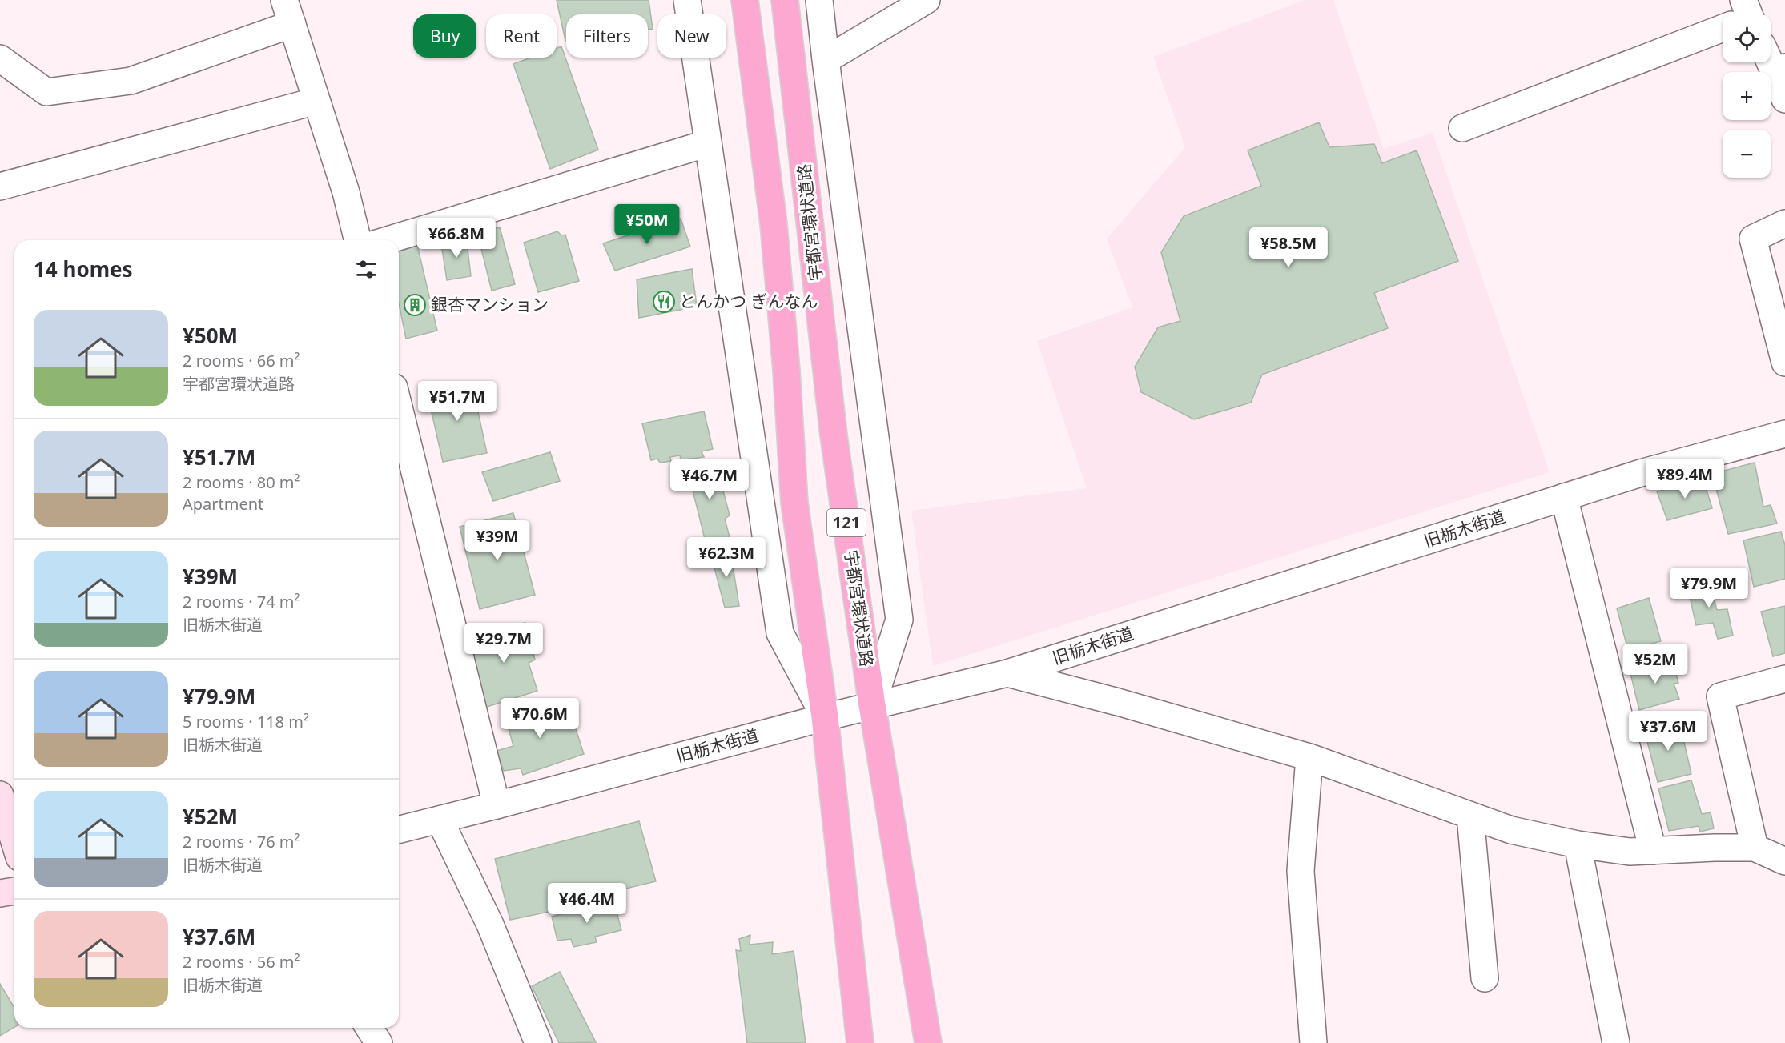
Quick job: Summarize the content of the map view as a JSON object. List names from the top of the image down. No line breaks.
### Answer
{"streets":{"highway":["宇都宮環状道路","121"],"street":["旧栃木街道"]},"crossings":[["宇都宮環状道路","旧栃木街道"]],"places":{"restaurant":["とんかつ ぎんなん"],"building":["銀杏マンション"]},"page":{"map_buttons":["+","−"],"chip":["Buy","Rent","Filters","New"],"price":["¥50M","¥66.8M","¥58.5M","¥51.7M","¥89.4M","¥46.7M","¥39M","¥62.3M","¥79.9M","¥29.7M","¥52M","¥70.6M","¥37.6M","¥46.4M"],"heading":"14 homes","list":[{"name":"¥50M","note":"2 rooms · 66 m² · 宇都宮環状道路"},{"name":"¥51.7M","note":"2 rooms · 80 m² · Apartment"},{"name":"¥39M","note":"2 rooms · 74 m² · 旧栃木街道"},{"name":"¥79.9M","note":"5 rooms · 118 m² · 旧栃木街道"},{"name":"¥52M","note":"2 rooms · 76 m² · 旧栃木街道"},{"name":"¥37.6M","note":"2 rooms · 56 m² · 旧栃木街道"}]}}
